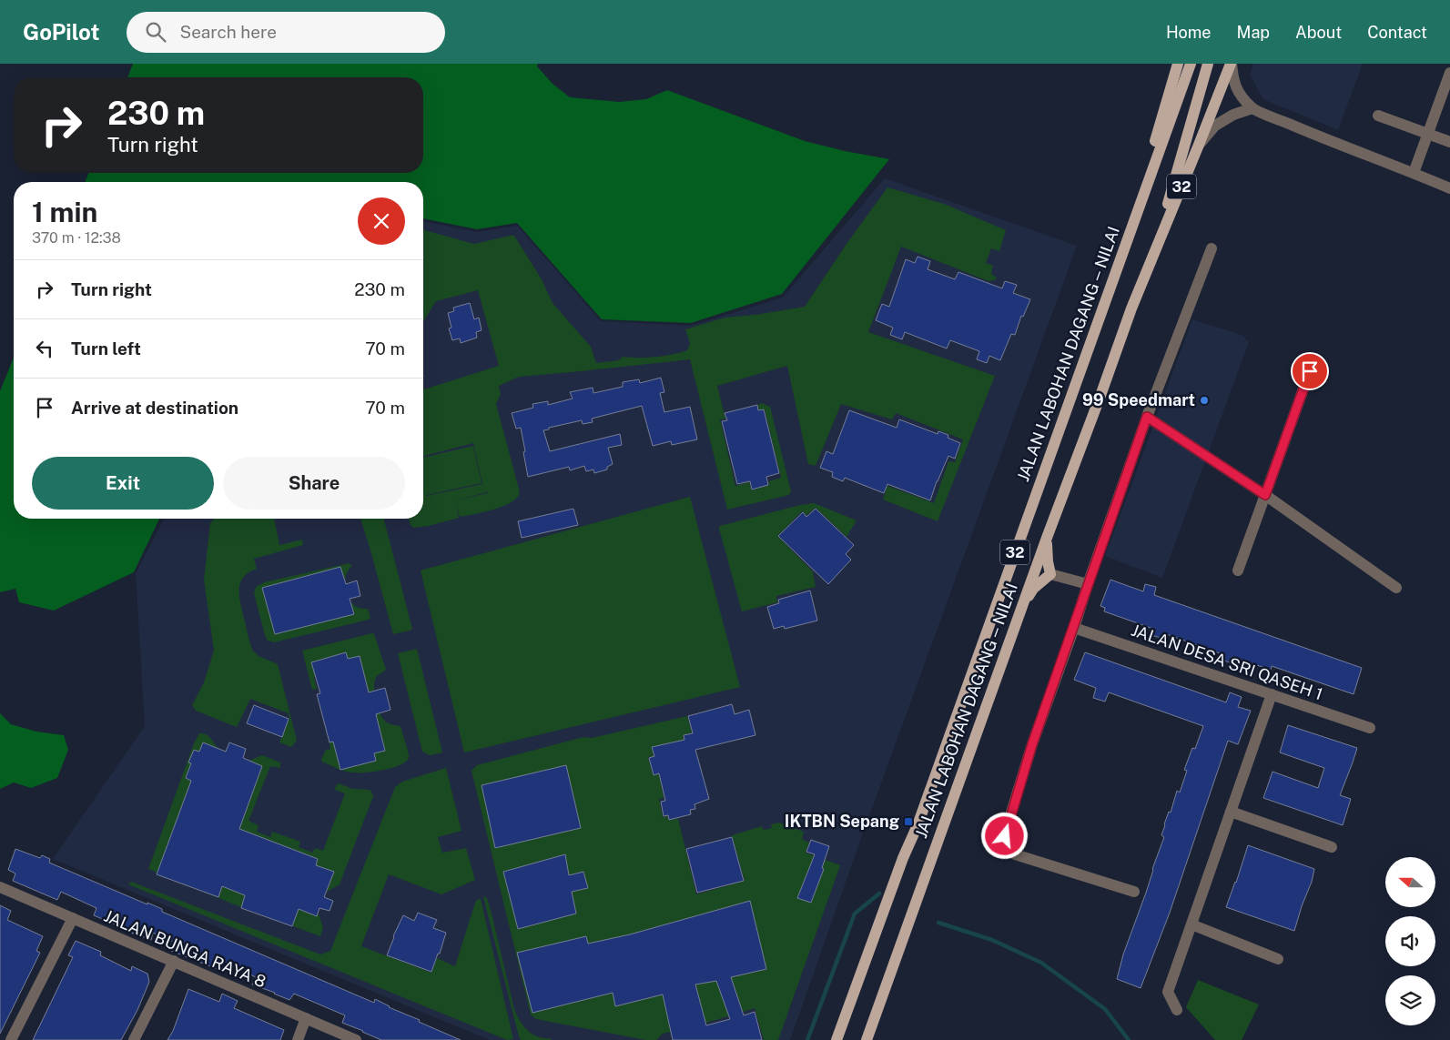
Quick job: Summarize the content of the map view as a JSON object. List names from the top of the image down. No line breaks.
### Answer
{"streets":{"main road":["32","JALAN LABOHAN DAGANG ‒ NILAI"],"street":["JALAN DESA SRI QASEH 1","JALAN BUNGA RAYA 8"]},"places":{"other":["99 Speedmart"],"transit":["IKTBN Sepang"]},"north":"left","page":{"header":"GoPilot","search":"Search here","nav":["Home","Map","About","Contact"],"turn":["230 m","Turn right"],"heading":["1 min","370 m · 12:38"],"list":[{"name":"Turn right","value":"230 m"},{"name":"Turn left","value":"70 m"},{"name":"Arrive at destination","value":"70 m"}],"buttons":["Exit","Share"]}}
